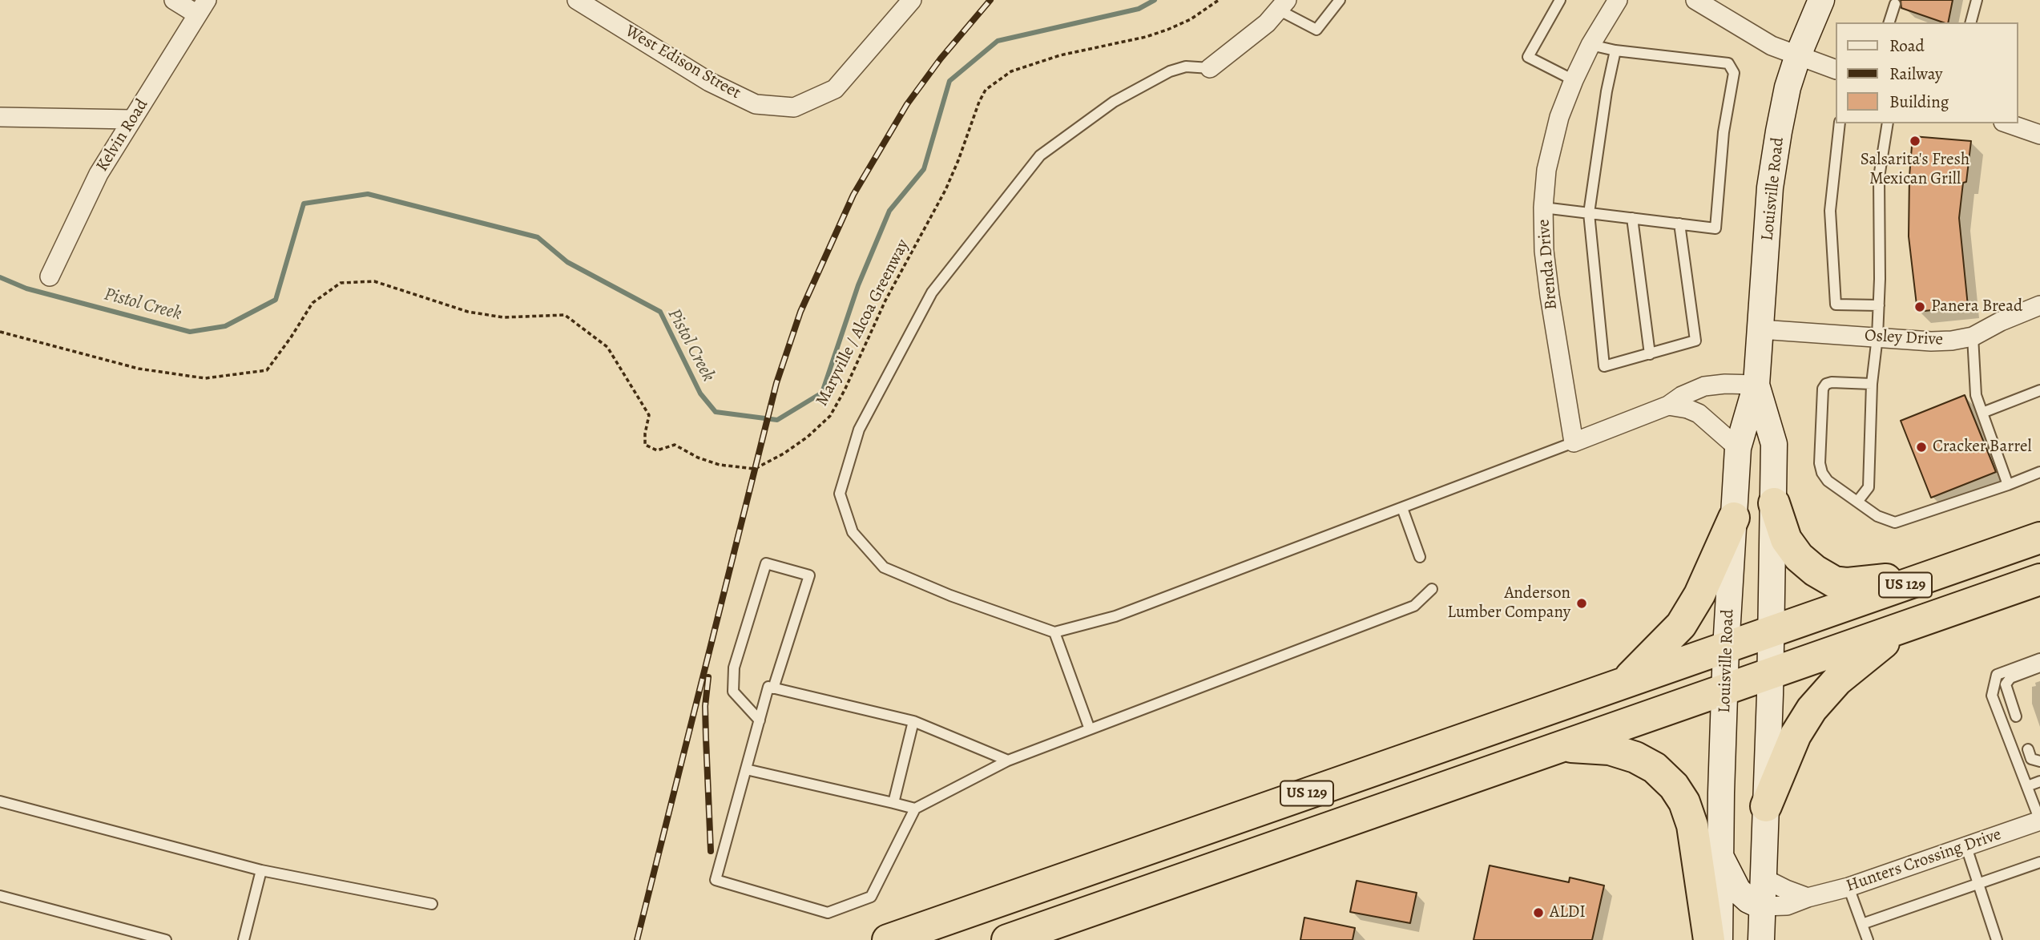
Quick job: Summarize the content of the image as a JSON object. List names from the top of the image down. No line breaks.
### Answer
{"streets":{"highway":["US 129"],"main road":["Louisville Road"],"street":["West Edison Street","Kelvin Road","Brenda Drive","Osley Drive","Hunters Crossing Drive"],"path":["Maryville / Alcoa Greenway"]},"crossings":[["Louisville Road","Osley Drive"],["Louisville Road","US 129"],["Louisville Road","Hunters Crossing Drive"]],"water":["Pistol Creek"],"places":["Salsarita's Fresh Mexican Grill","Panera Bread","Cracker Barrel","Anderson Lumber Company","ALDI"],"legend":["Road","Railway","Building"]}
